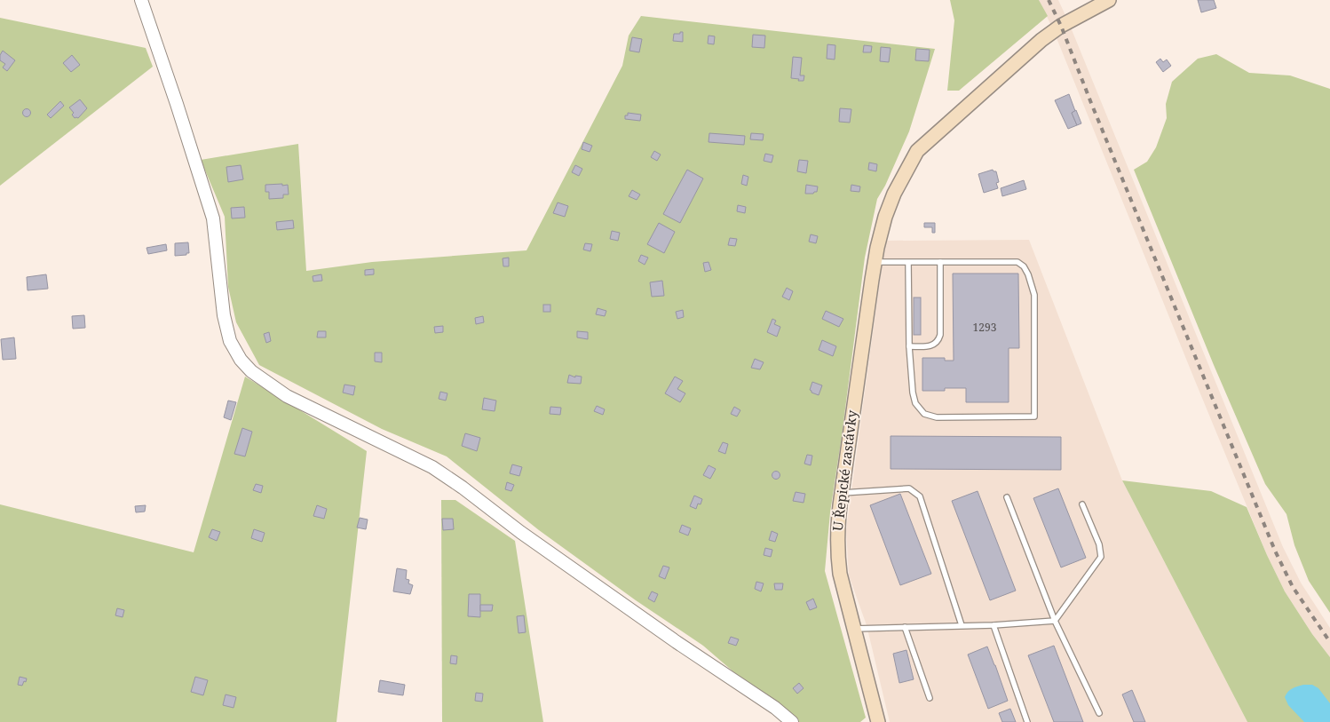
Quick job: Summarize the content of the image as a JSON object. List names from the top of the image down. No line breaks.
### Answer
{"streets":{"main road":["U Řepické zastávky"]},"house_numbers":["1293"]}
